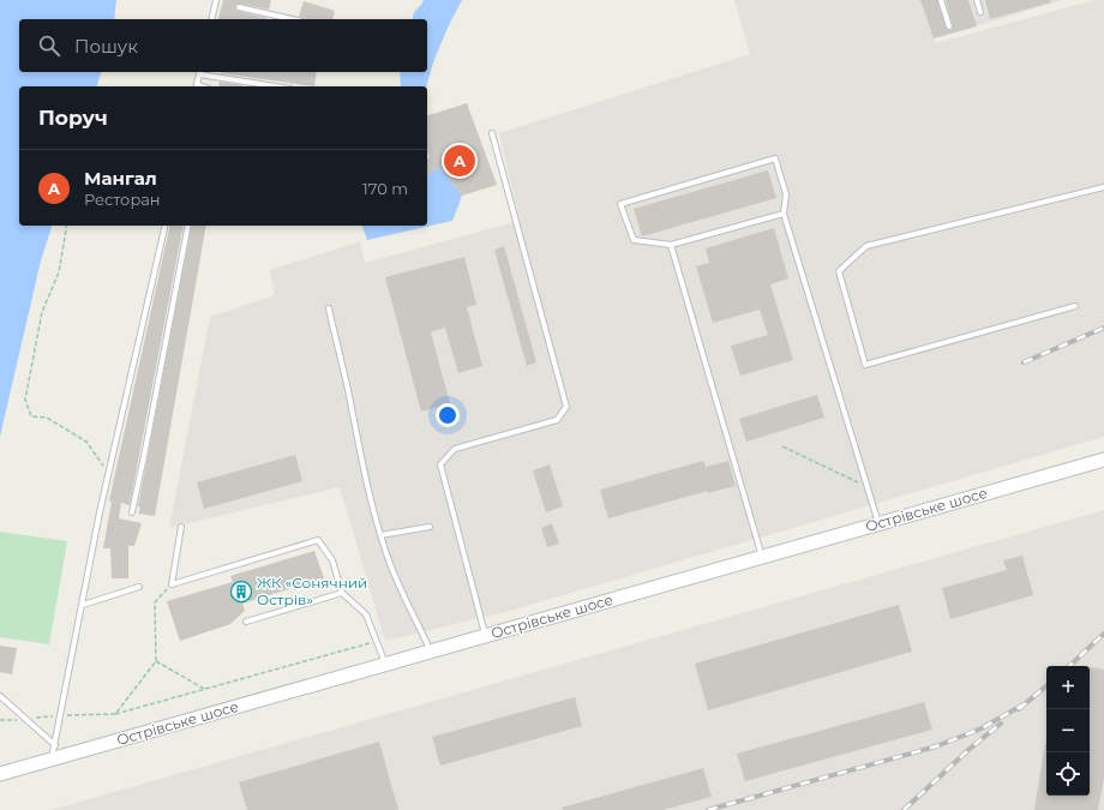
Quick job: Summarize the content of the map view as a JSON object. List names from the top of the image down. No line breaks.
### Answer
{"streets":{"street":["Острівське шосе"]},"places":{"building":["ЖК «Сонячний Острів»"]},"page":{"search":"Пошук","heading":"Поруч","pins":"A","list":[{"mark":"A","name":"Мангал","note":"Ресторан","value":"170 m"}],"map_buttons":["+","−"]}}
